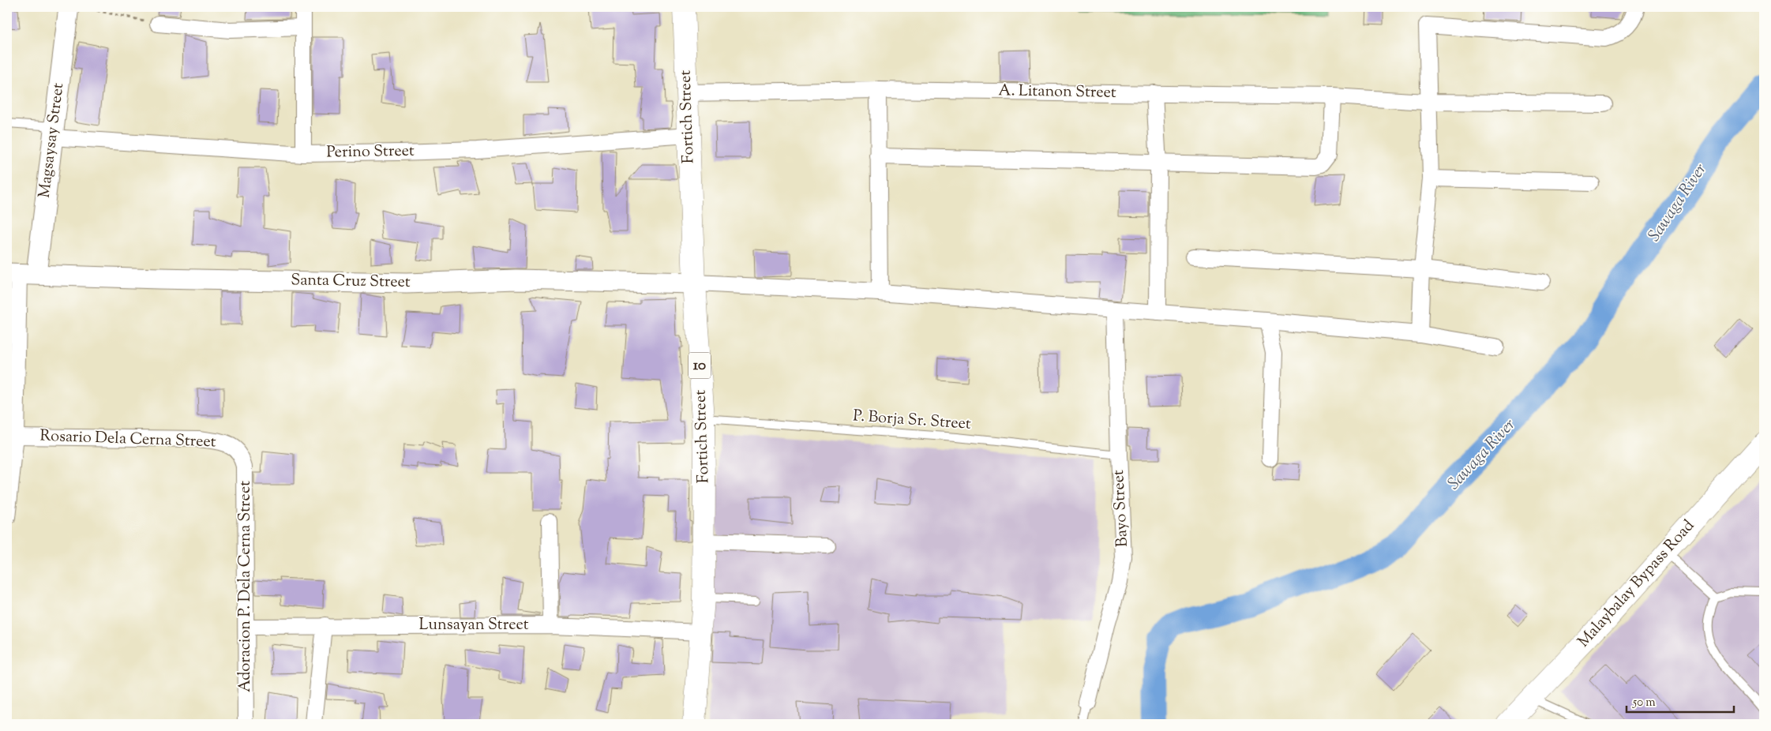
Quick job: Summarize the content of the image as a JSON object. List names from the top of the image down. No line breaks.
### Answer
{"streets":{"main road":["Fortich Street","10","Malaybalay Bypass Road"],"street":["A. Litanon Street","Magsaysay Street","Perino Street","Santa Cruz Street","Rosario Dela Cerna Street","Bayo Street","Adoracion P. Dela Cerna Street","Lunsayan Street"],"lane":["P. Borja Sr. Street"]},"crossings":[["A. Litanon Street","Fortich Street"],["Fortich Street","Perino Street"],["Fortich Street","Santa Cruz Street"],["Fortich Street","P. Borja Sr. Street"],["Fortich Street","Lunsayan Street"],["Magsaysay Street","Perino Street"],["Magsaysay Street","Santa Cruz Street"],["P. Borja Sr. Street","Bayo Street"],["Rosario Dela Cerna Street","Adoracion P. Dela Cerna Street"],["Adoracion P. Dela Cerna Street","Lunsayan Street"]],"water":["Sawaga River"],"scale_bar":"50 m"}
